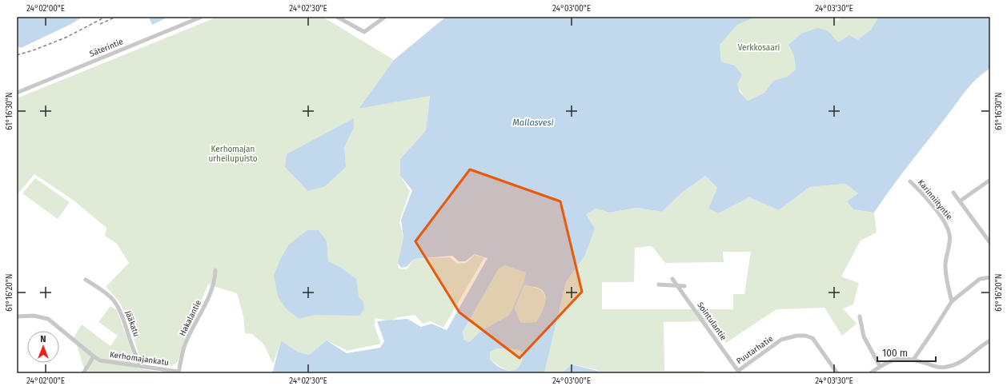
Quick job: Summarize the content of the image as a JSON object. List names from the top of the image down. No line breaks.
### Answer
{"streets":{"street":["Säterintie","Karinniityntie","Hakalantie","Sointulantie","Jääkatu","Puutarhatie","Kerhomajankatu"]},"crossings":[["Hakalantie","Kerhomajankatu"],["Sointulantie","Puutarhatie"],["Jääkatu","Kerhomajankatu"]],"water":["Mallasvesi"],"parks":["Verkkosaari","Kerhomajan urheilupuisto"],"scale_bar":"100 m","north":"top","coordinates":["24°02'00\"E","24°02'30\"E","24°03'00\"E","24°03'30\"E","61°16'30\"N","61°16'20\"N"]}
